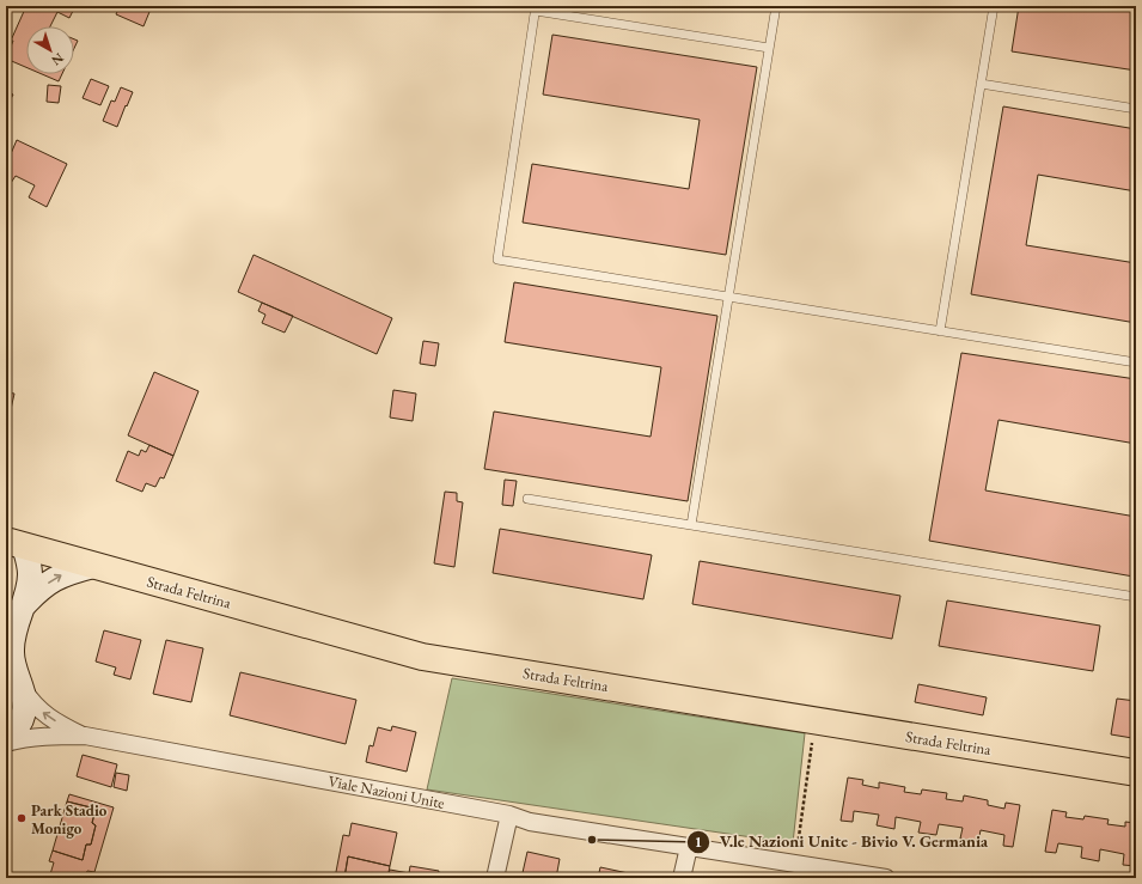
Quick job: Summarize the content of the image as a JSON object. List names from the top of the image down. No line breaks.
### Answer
{"streets":{"main road":["Strada Feltrina"],"street":["Viale Nazioni Unite"]},"places":["Park Stadio Monigo","V.le Nazioni Unite - Bivio V. Germania"],"north":"bottom right"}
